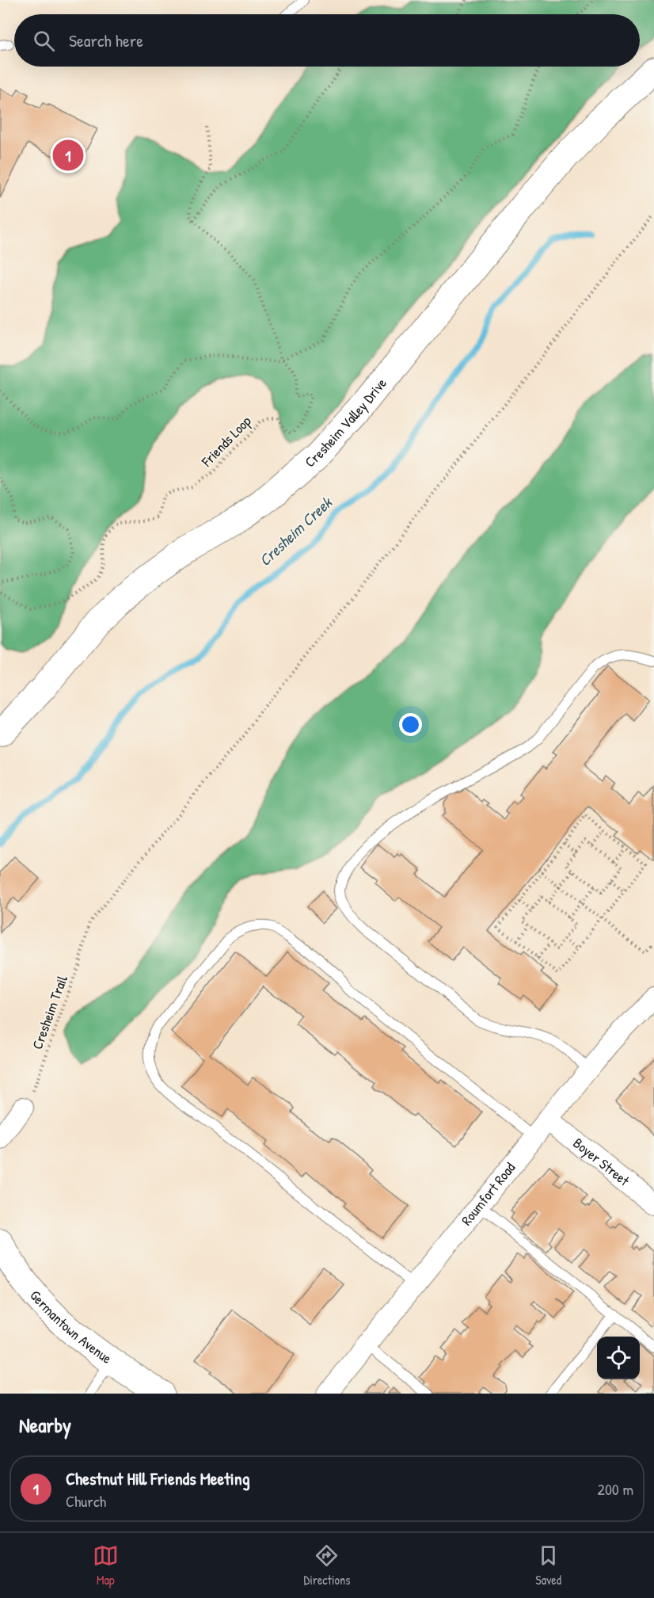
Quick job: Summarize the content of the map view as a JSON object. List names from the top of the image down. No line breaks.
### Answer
{"streets":{"main road":["Cresheim Valley Drive","Germantown Avenue"],"street":["Boyer Street","Roumfort Road"],"path":["Friends Loop","Cresheim Trail"]},"crossings":[["Boyer Street","Roumfort Road"]],"water":["Cresheim Creek"],"page":{"search":"Search here","pins":"1","heading":"Nearby","list":[{"mark":"1","name":"Chestnut Hill Friends Meeting","note":"Church","value":"200 m"}],"nav":["Map","Directions","Saved"]}}
